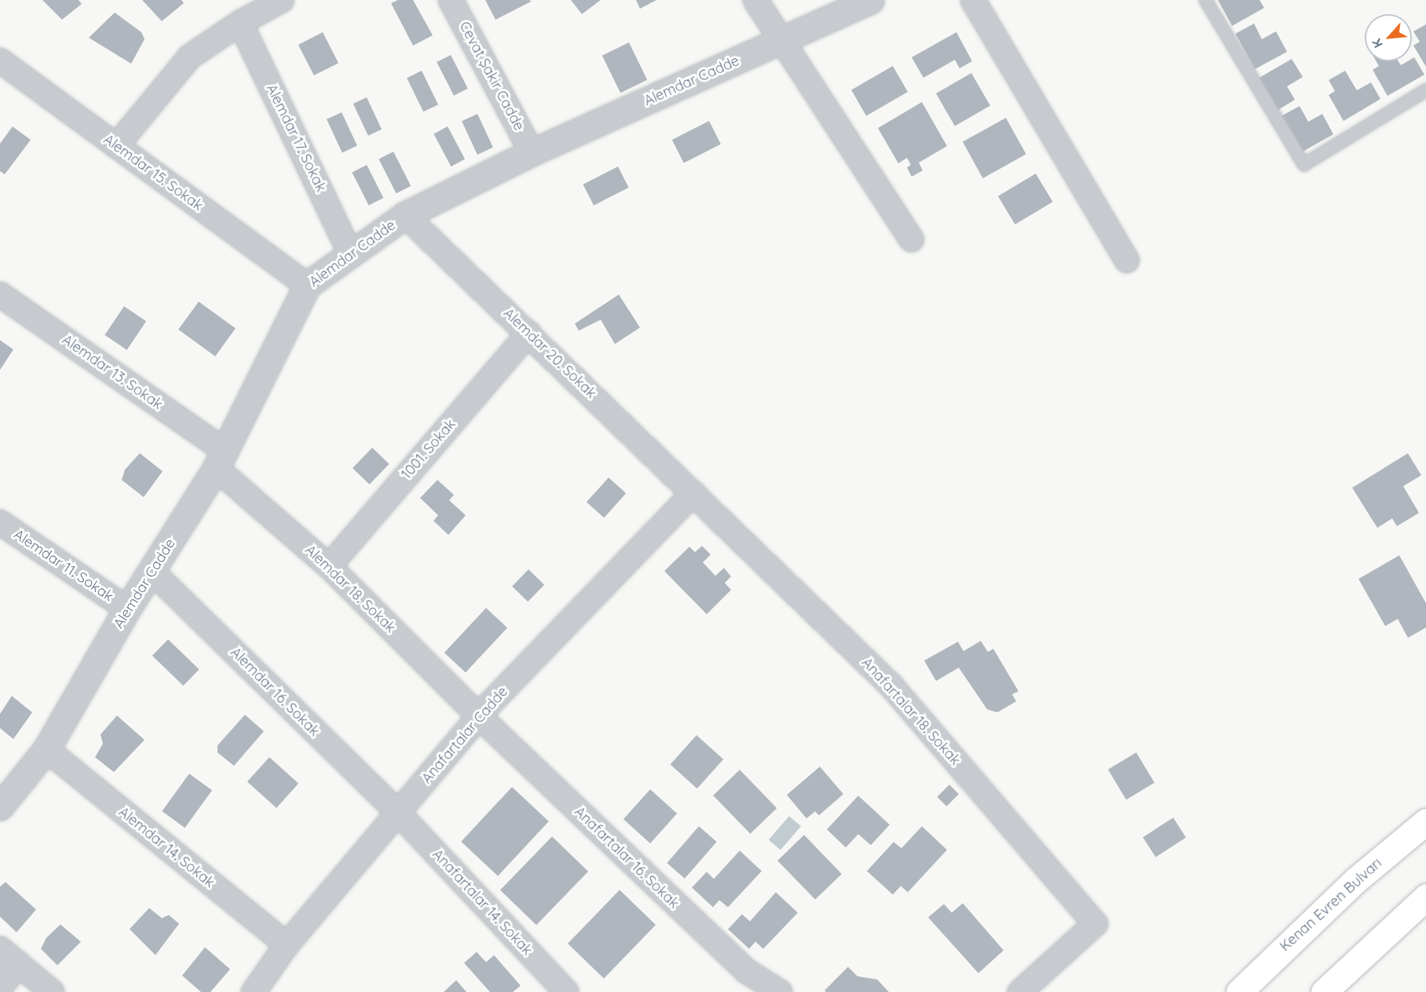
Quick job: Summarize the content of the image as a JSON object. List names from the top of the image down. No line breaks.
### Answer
{"streets":{"main road":["Kenan Evren Bulvarı"],"street":["Cevat Şakir Cadde","Alemdar Cadde","Alemdar 17. Sokak","Alemdar 15. Sokak","Alemdar 20. Sokak","Alemdar 13. Sokak","1001. Sokak","Alemdar 11. Sokak","Alemdar 18. Sokak","Alemdar 16. Sokak","Anafartalar 18. Sokak","Anafartalar Cadde","Alemdar 14. Sokak","Anafartalar 16. Sokak","Anafartalar 14. Sokak"]},"crossings":[["Cevat Şakir Cadde","Alemdar Cadde"],["Alemdar Cadde","Alemdar 17. Sokak"],["Alemdar Cadde","Alemdar 15. Sokak"],["Alemdar Cadde","Alemdar 20. Sokak"],["Alemdar Cadde","Alemdar 13. Sokak"],["Alemdar Cadde","Alemdar 11. Sokak"],["Alemdar Cadde","Alemdar 18. Sokak"],["Alemdar Cadde","Alemdar 16. Sokak"],["Alemdar Cadde","Alemdar 14. Sokak"],["Alemdar 20. Sokak","1001. Sokak"],["Alemdar 20. Sokak","Anafartalar 18. Sokak"],["Alemdar 20. Sokak","Anafartalar Cadde"],["Alemdar 13. Sokak","Alemdar 18. Sokak"],["1001. Sokak","Alemdar 18. Sokak"],["Alemdar 18. Sokak","Anafartalar Cadde"],["Alemdar 18. Sokak","Anafartalar 16. Sokak"],["Alemdar 16. Sokak","Anafartalar Cadde"],["Alemdar 16. Sokak","Anafartalar 14. Sokak"],["Anafartalar 18. Sokak","Anafartalar Cadde"],["Anafartalar Cadde","Alemdar 14. Sokak"],["Anafartalar Cadde","Anafartalar 16. Sokak"],["Anafartalar Cadde","Anafartalar 14. Sokak"]],"north":"bottom left"}
